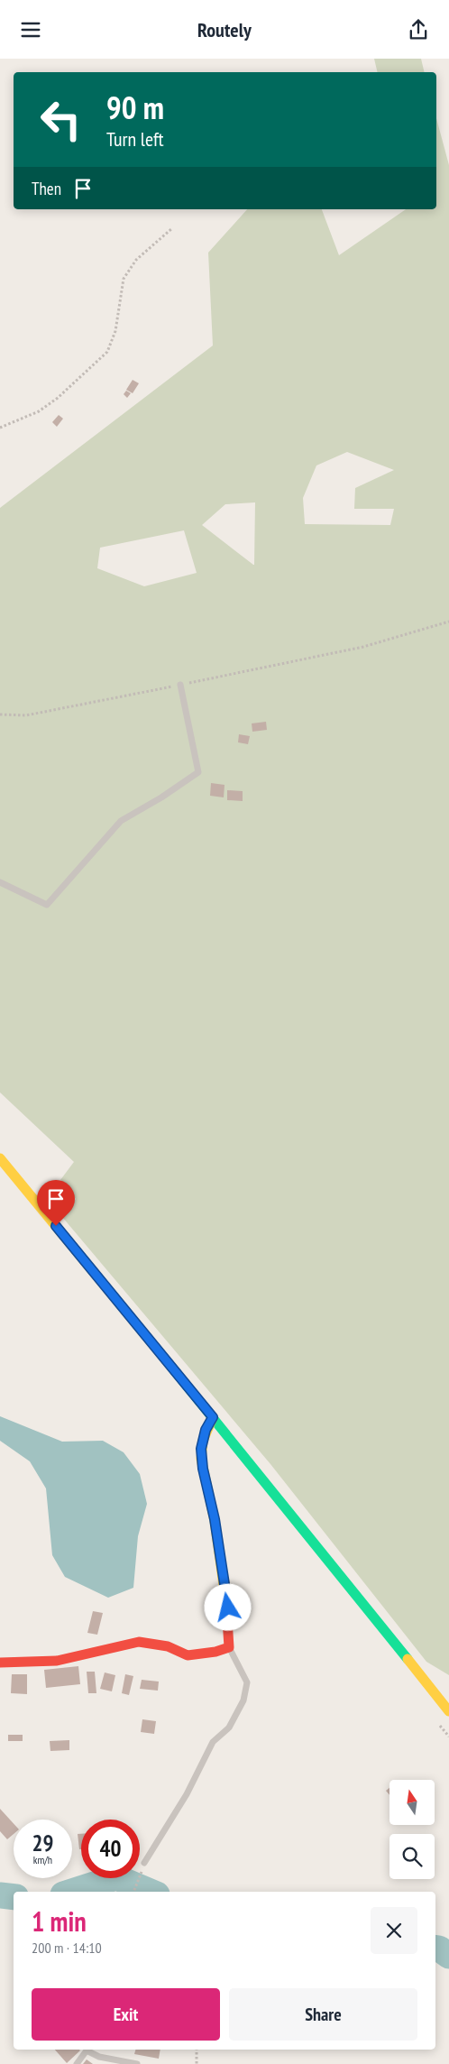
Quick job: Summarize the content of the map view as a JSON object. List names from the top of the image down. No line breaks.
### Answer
{"north":"top","page":{"header":"Routely","turn":["90 m","Turn left"],"then":"Then","speed":"29 km/h","limit":"40","heading":["1 min","200 m · 14:10"],"buttons":["Exit","Share"]}}
